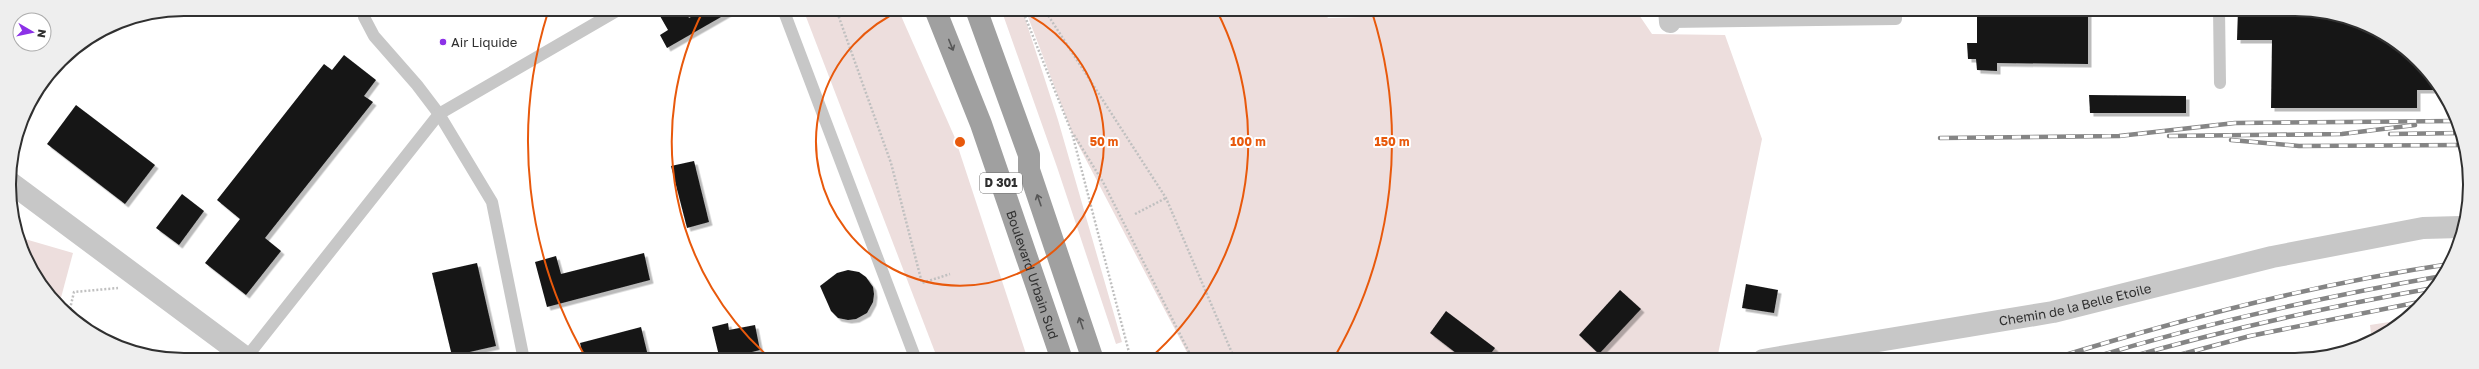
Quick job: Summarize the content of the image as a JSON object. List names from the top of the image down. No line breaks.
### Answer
{"streets":{"highway":["D 301","Boulevard Urbain Sud"],"street":["Chemin de la Belle Etoile"]},"places":["Air Liquide"],"north":"right","rings":["50 m","100 m","150 m"]}
